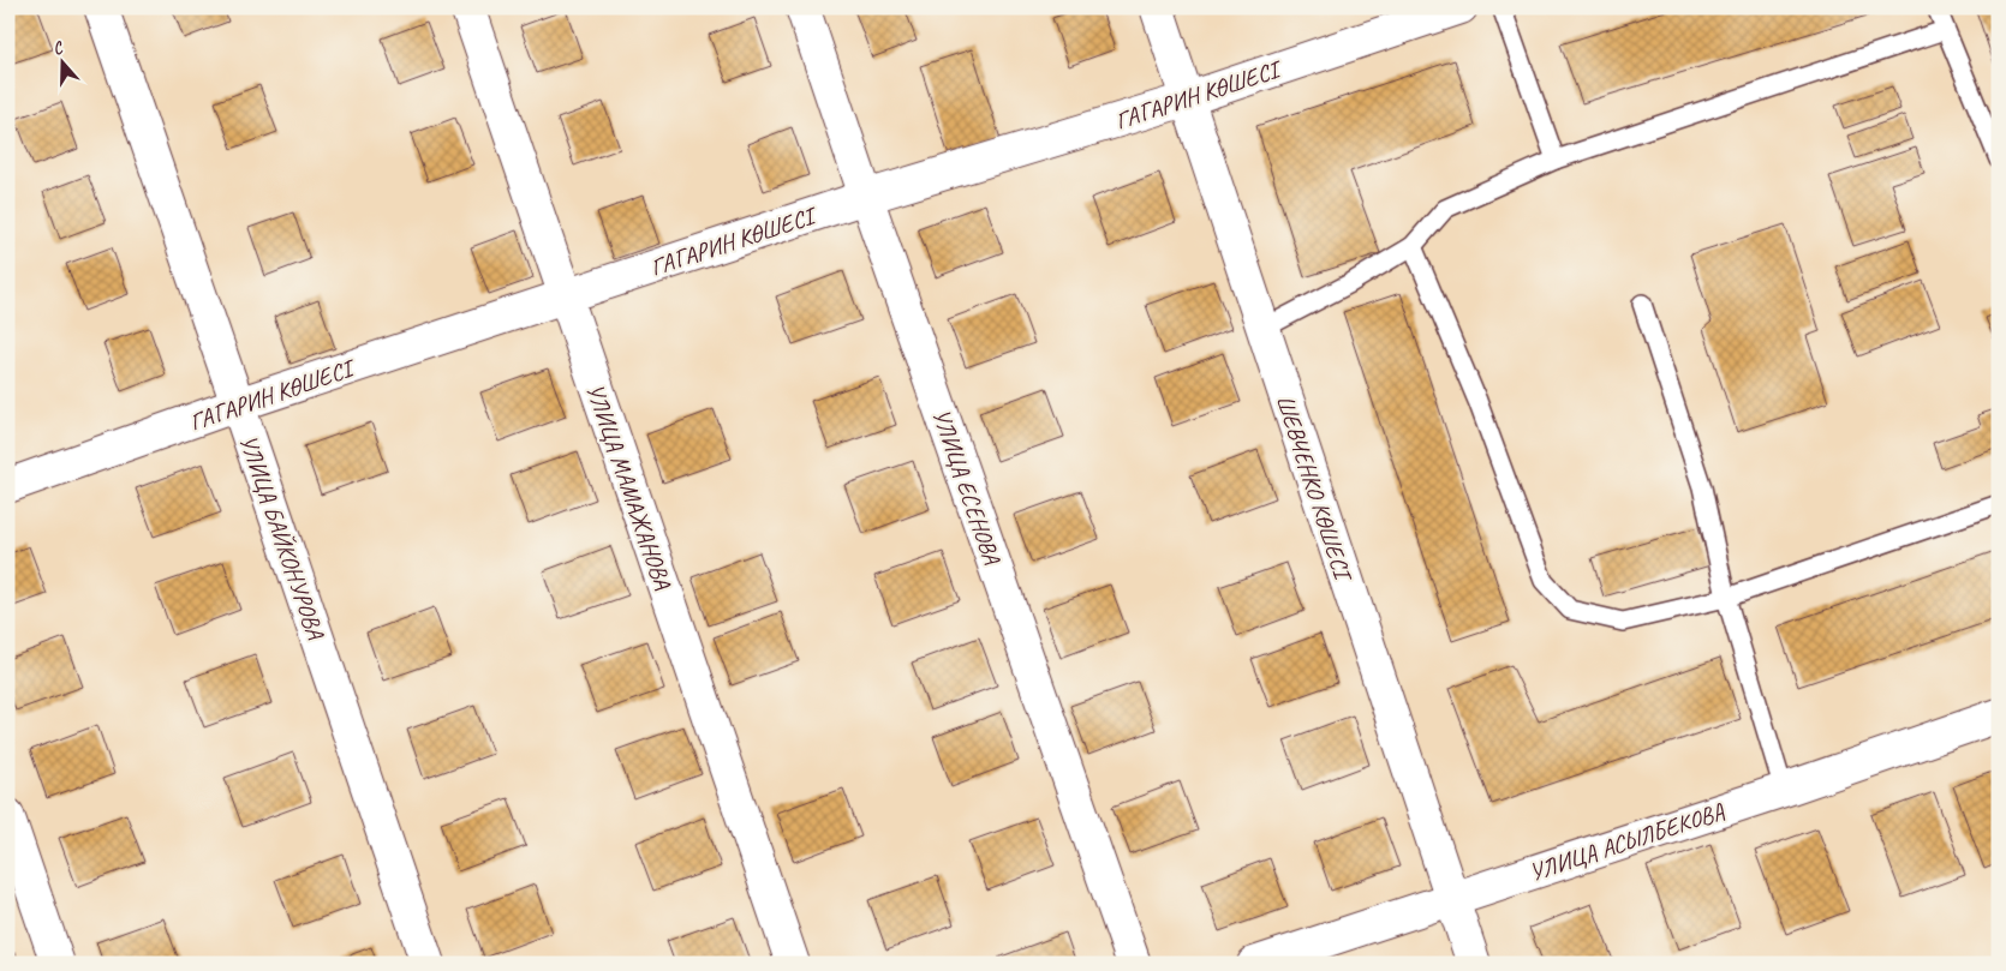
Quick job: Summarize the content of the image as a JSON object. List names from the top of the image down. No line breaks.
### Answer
{"streets":{"street":["ГАГАРИН КӨШЕСІ","УЛИЦА МАМАЖАНОВА","УЛИЦА ЕСЕНОВА","ШЕВЧЕНКО КӨШЕСІ","УЛИЦА БАЙКОНУРОВА","УЛИЦА АСЫЛБЕКОВА"]},"crossings":[["ГАГАРИН КӨШЕСІ","УЛИЦА МАМАЖАНОВА"],["ГАГАРИН КӨШЕСІ","УЛИЦА ЕСЕНОВА"],["ГАГАРИН КӨШЕСІ","ШЕВЧЕНКО КӨШЕСІ"],["ГАГАРИН КӨШЕСІ","УЛИЦА БАЙКОНУРОВА"],["ШЕВЧЕНКО КӨШЕСІ","УЛИЦА АСЫЛБЕКОВА"]],"north":"top"}
